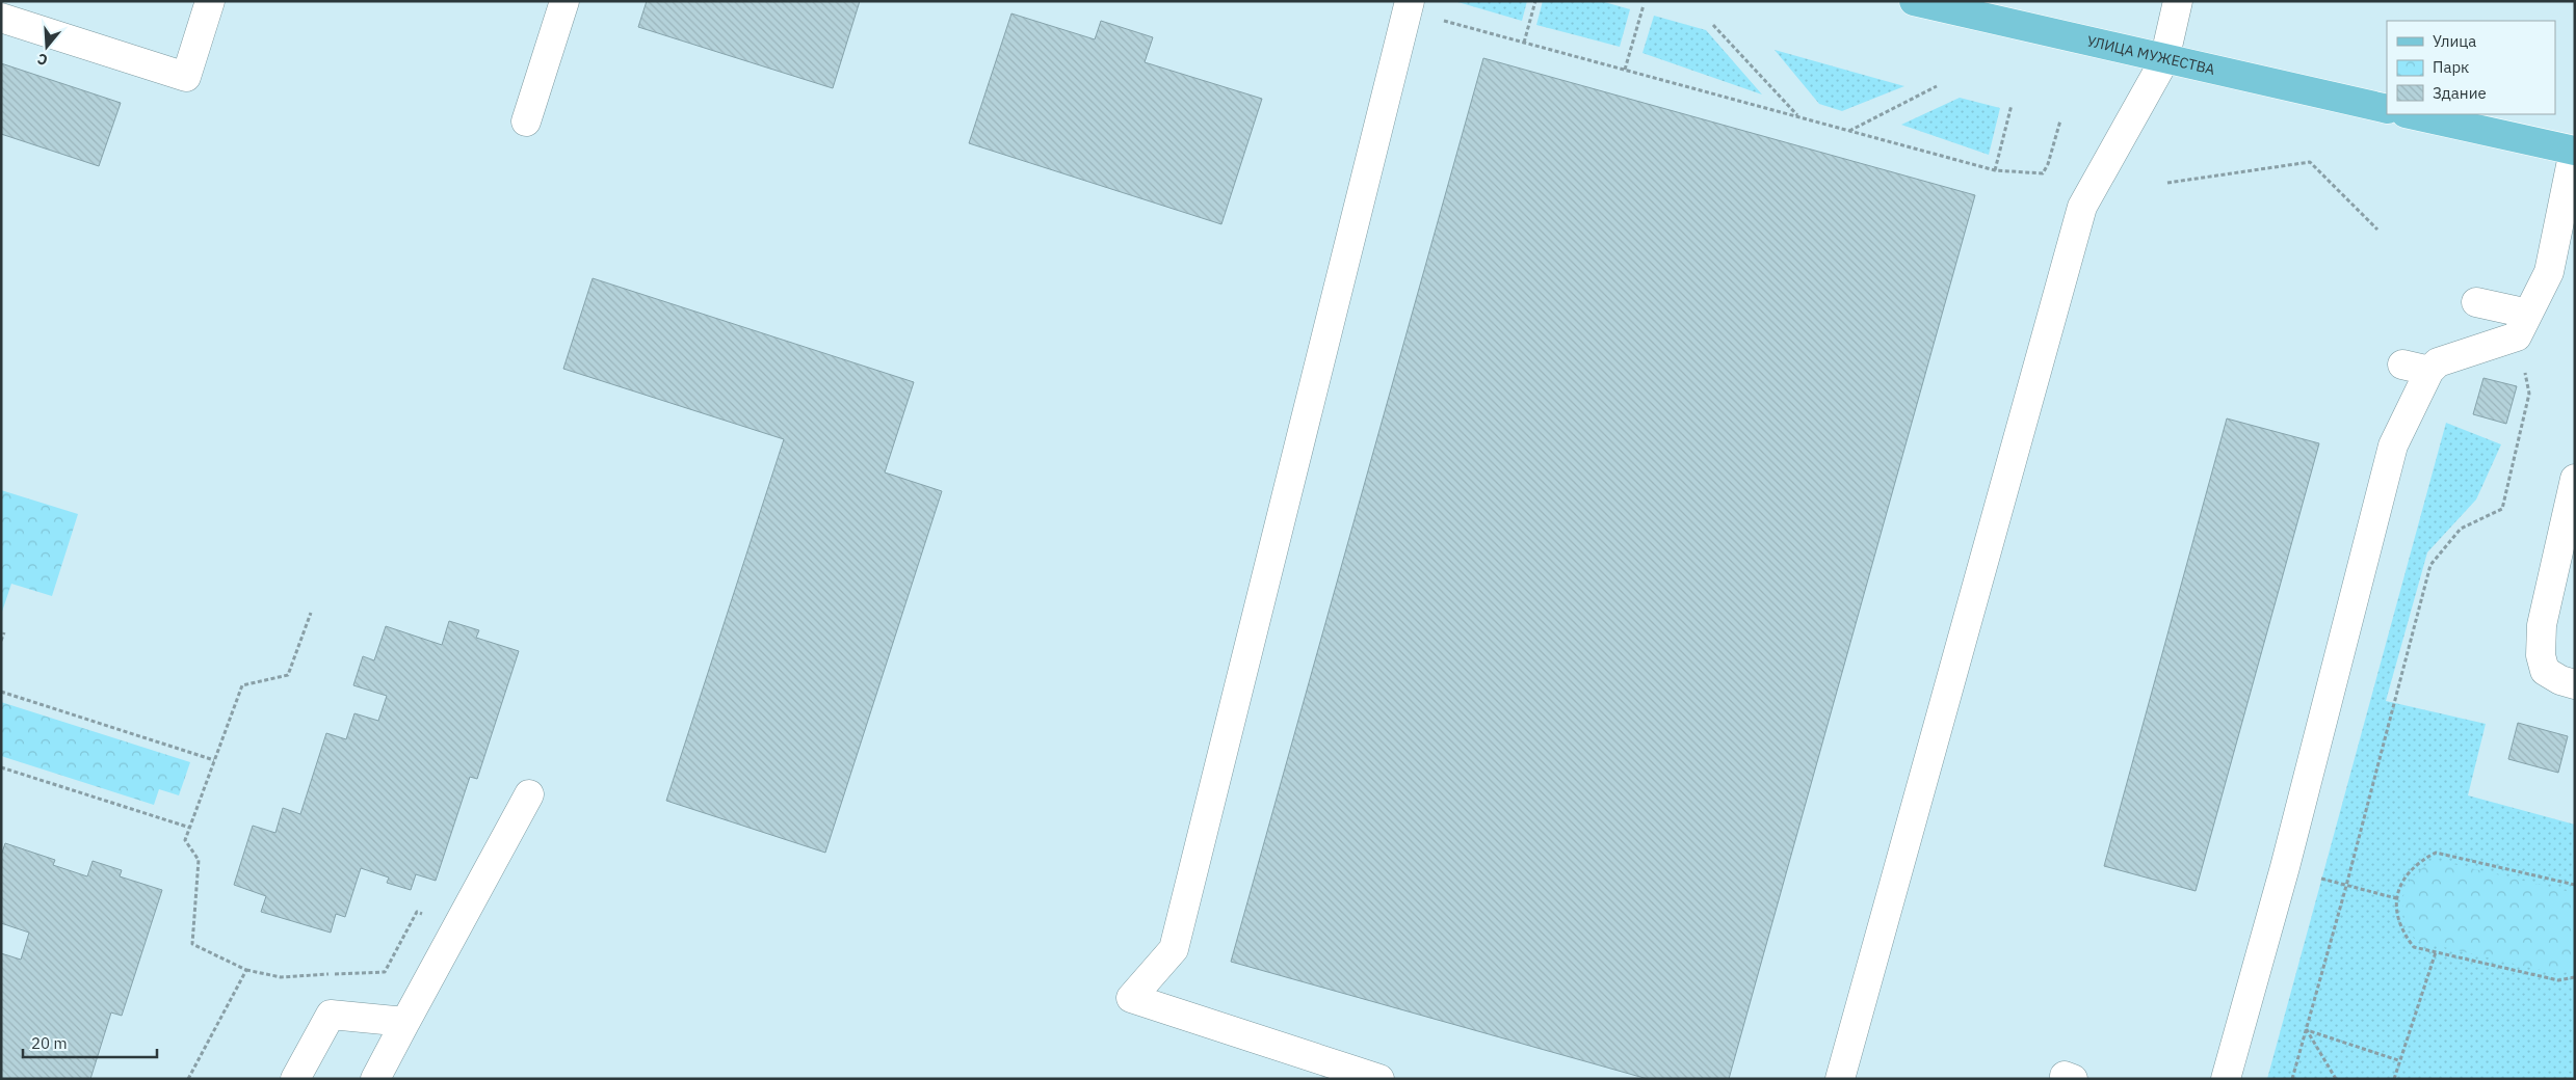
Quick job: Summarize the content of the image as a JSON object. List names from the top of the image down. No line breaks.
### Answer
{"streets":{"main road":["УЛИЦА МУЖЕСТВА"]},"legend":["Улица","Парк","Здание"],"scale_bar":"20 m","north":"bottom"}
